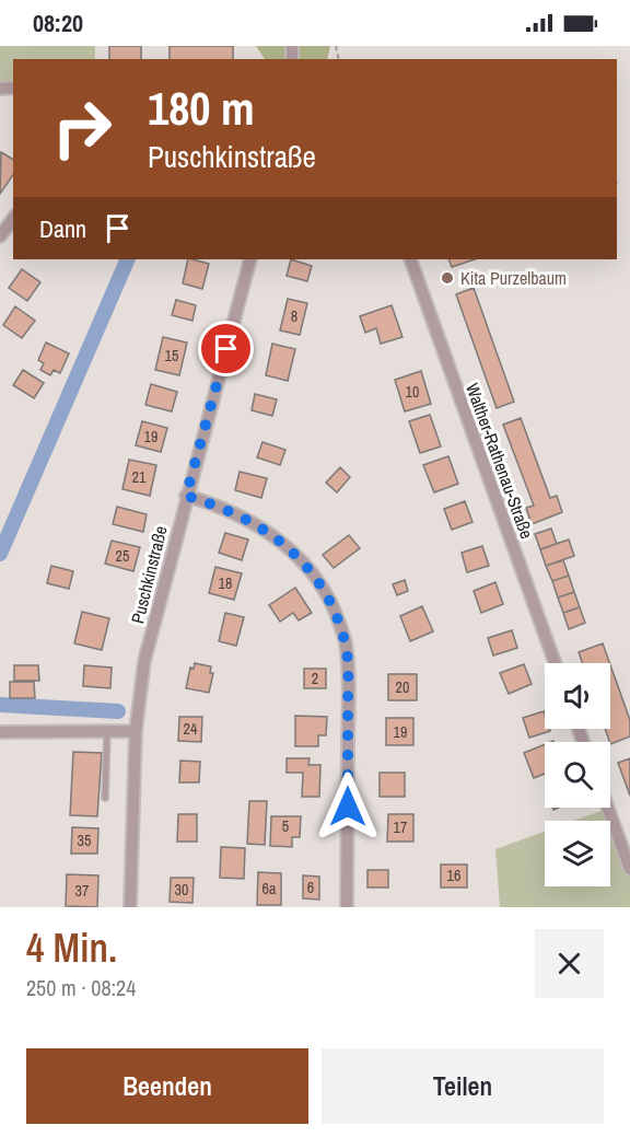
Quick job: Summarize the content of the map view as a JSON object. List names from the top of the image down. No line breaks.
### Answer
{"streets":{"street":["Walther-Rathenau-Straße","Puschkinstraße"]},"places":["Kita Purzelbaum"],"house_numbers":["8","15","10","19","21","25","18","2","20","24","19","5","17","35","16","6","6a","30","37"],"page":{"status":"08:20","turn":["180 m","Puschkinstraße"],"then":"Dann","heading":["4 Min.","250 m · 08:24"],"buttons":["Beenden","Teilen"]}}
